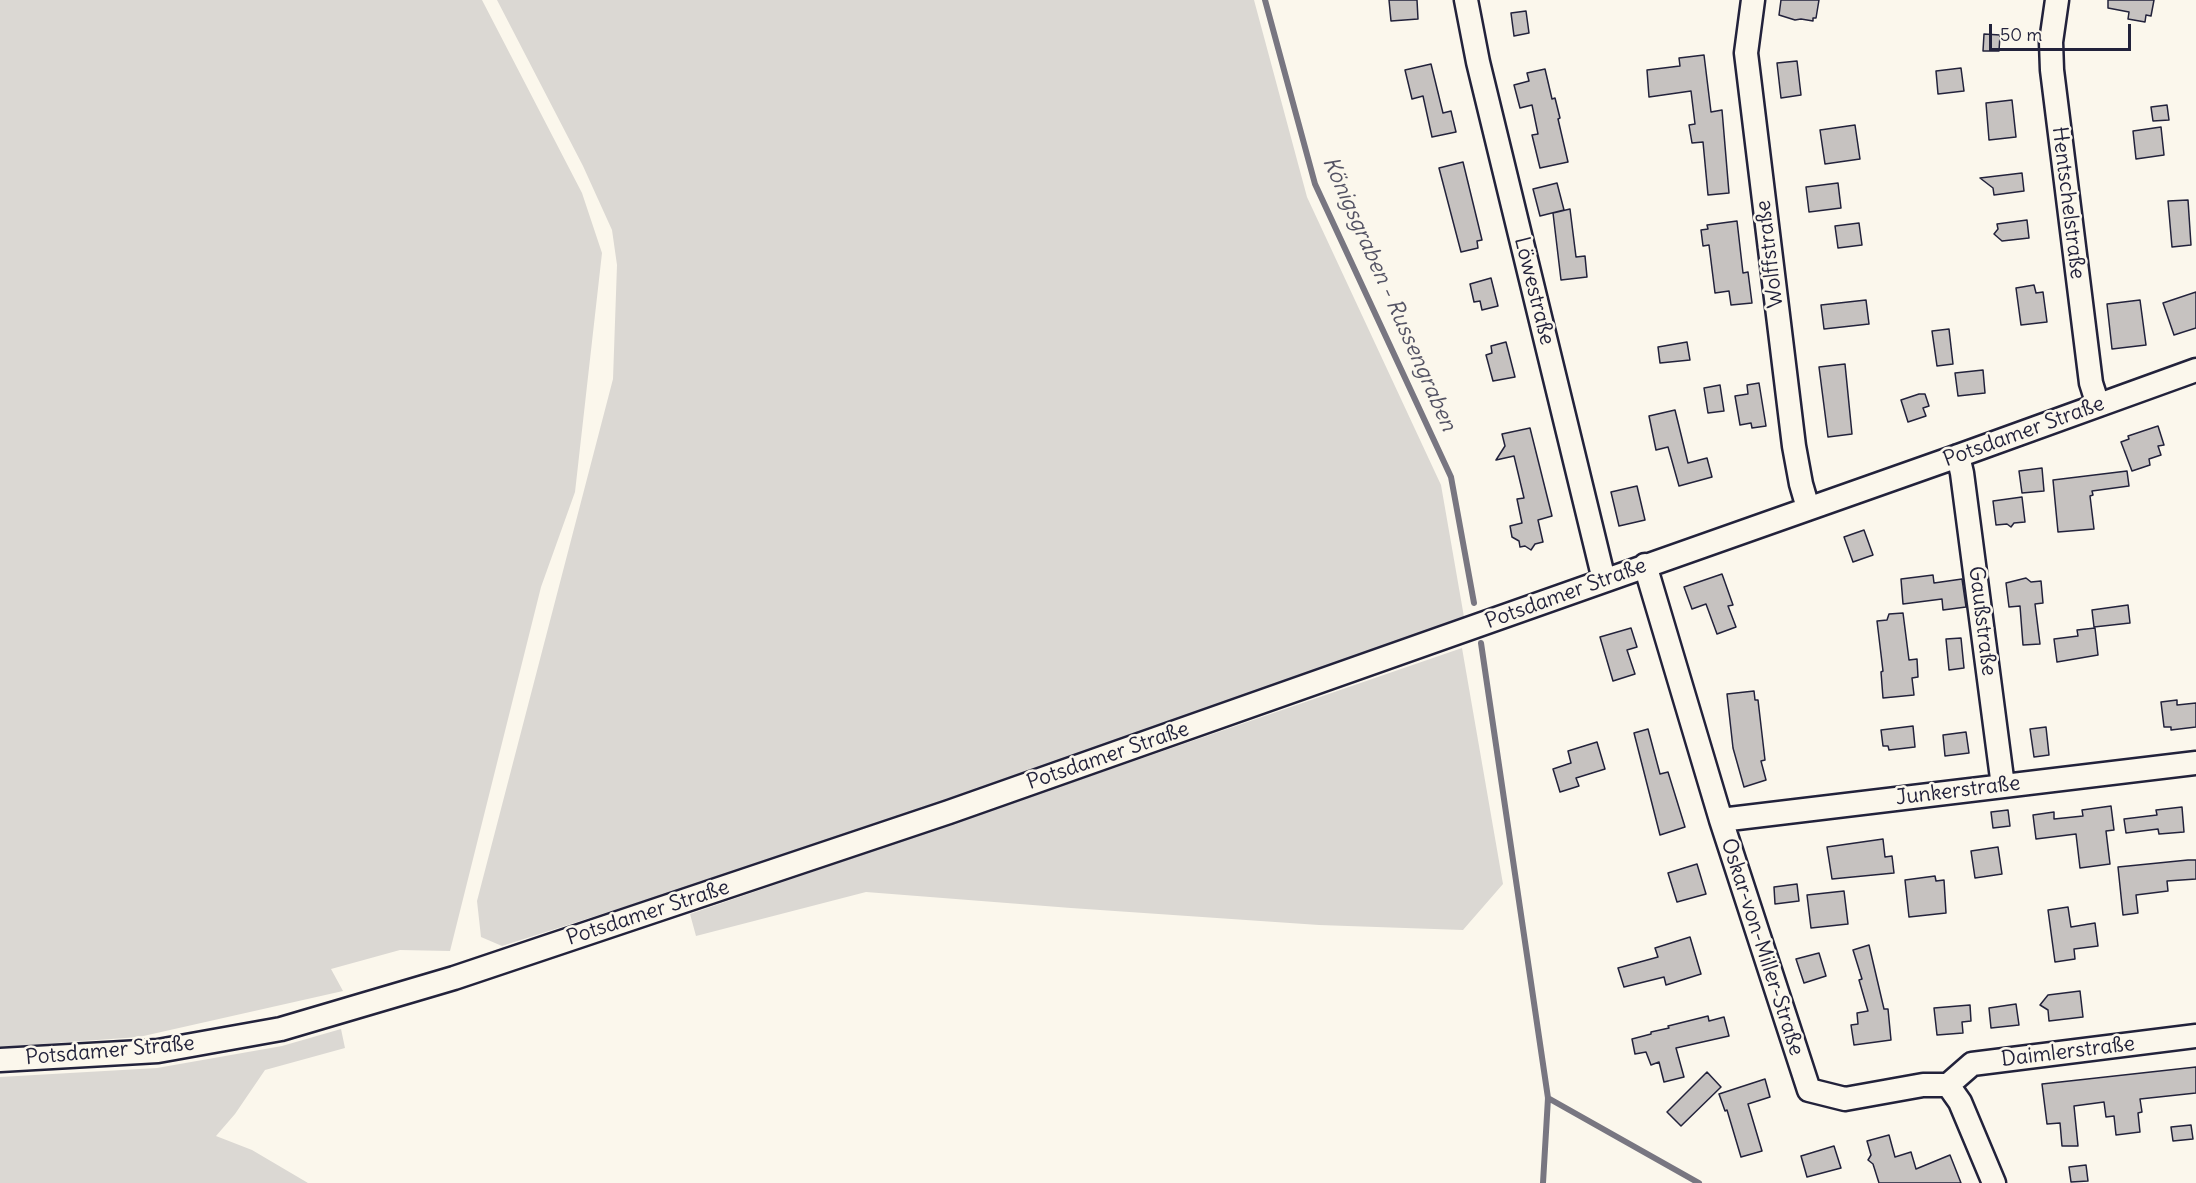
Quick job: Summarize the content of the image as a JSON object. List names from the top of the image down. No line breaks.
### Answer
{"streets":{"street":["Hentschelstraße","Wolffstraße","Löwestraße","Potsdamer Straße","Gaußstraße","Junkerstraße","Oskar-von-Miller-Straße","Daimlerstraße"]},"crossings":[["Hentschelstraße","Potsdamer Straße"],["Wolffstraße","Potsdamer Straße"],["Löwestraße","Potsdamer Straße"],["Potsdamer Straße","Gaußstraße"],["Potsdamer Straße","Oskar-von-Miller-Straße"],["Gaußstraße","Junkerstraße"],["Junkerstraße","Oskar-von-Miller-Straße"],["Oskar-von-Miller-Straße","Daimlerstraße"]],"water":["Königsgraben - Russengraben"],"scale_bar":"50 m"}
